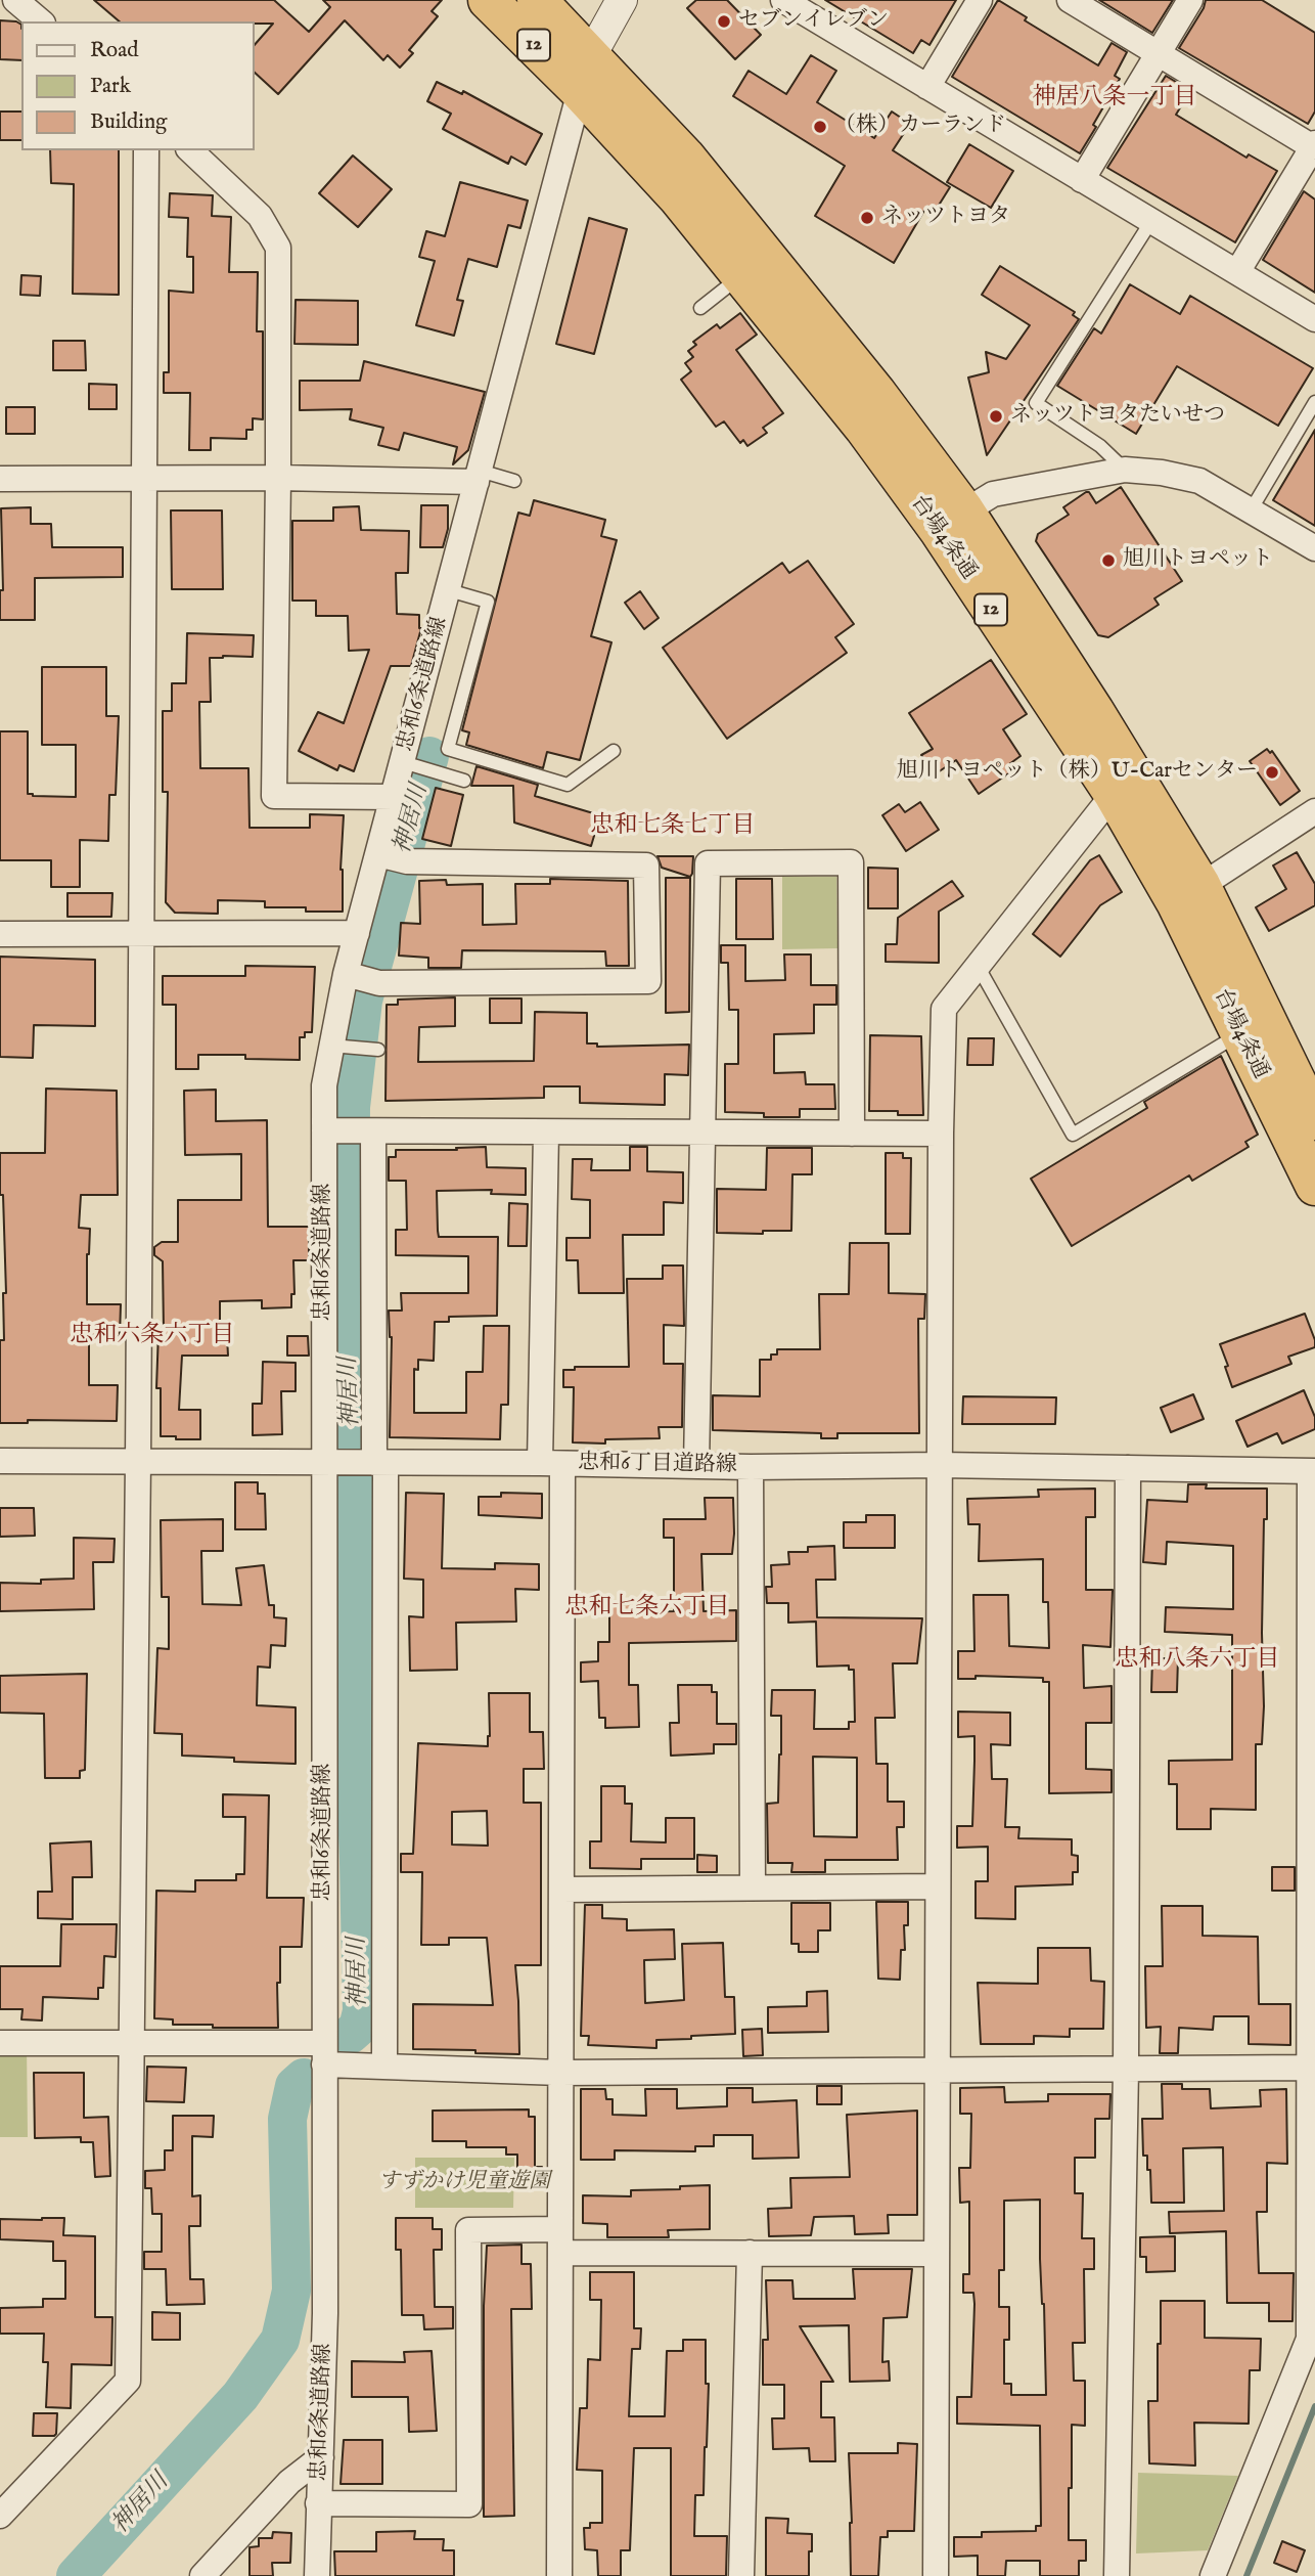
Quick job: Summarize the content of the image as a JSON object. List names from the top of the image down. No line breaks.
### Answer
{"streets":{"highway":["12","台場4条通"],"street":["忠和6条道路線","忠和6丁目道路線"]},"crossings":[["台場4条通","忠和6条道路線"],["忠和6条道路線","忠和6丁目道路線"]],"districts":["神居八条一丁目","忠和七条七丁目","忠和六条六丁目","忠和七条六丁目","忠和八条六丁目"],"water":["神居川"],"parks":["すずかけ児童遊園"],"places":["セブンイレブン","（株）カーランド","ネッツトヨタ","ネッツトヨタたいせつ","旭川トヨペット","旭川トヨペット（株）U-Carセンター"],"legend":["Road","Park","Building"]}
